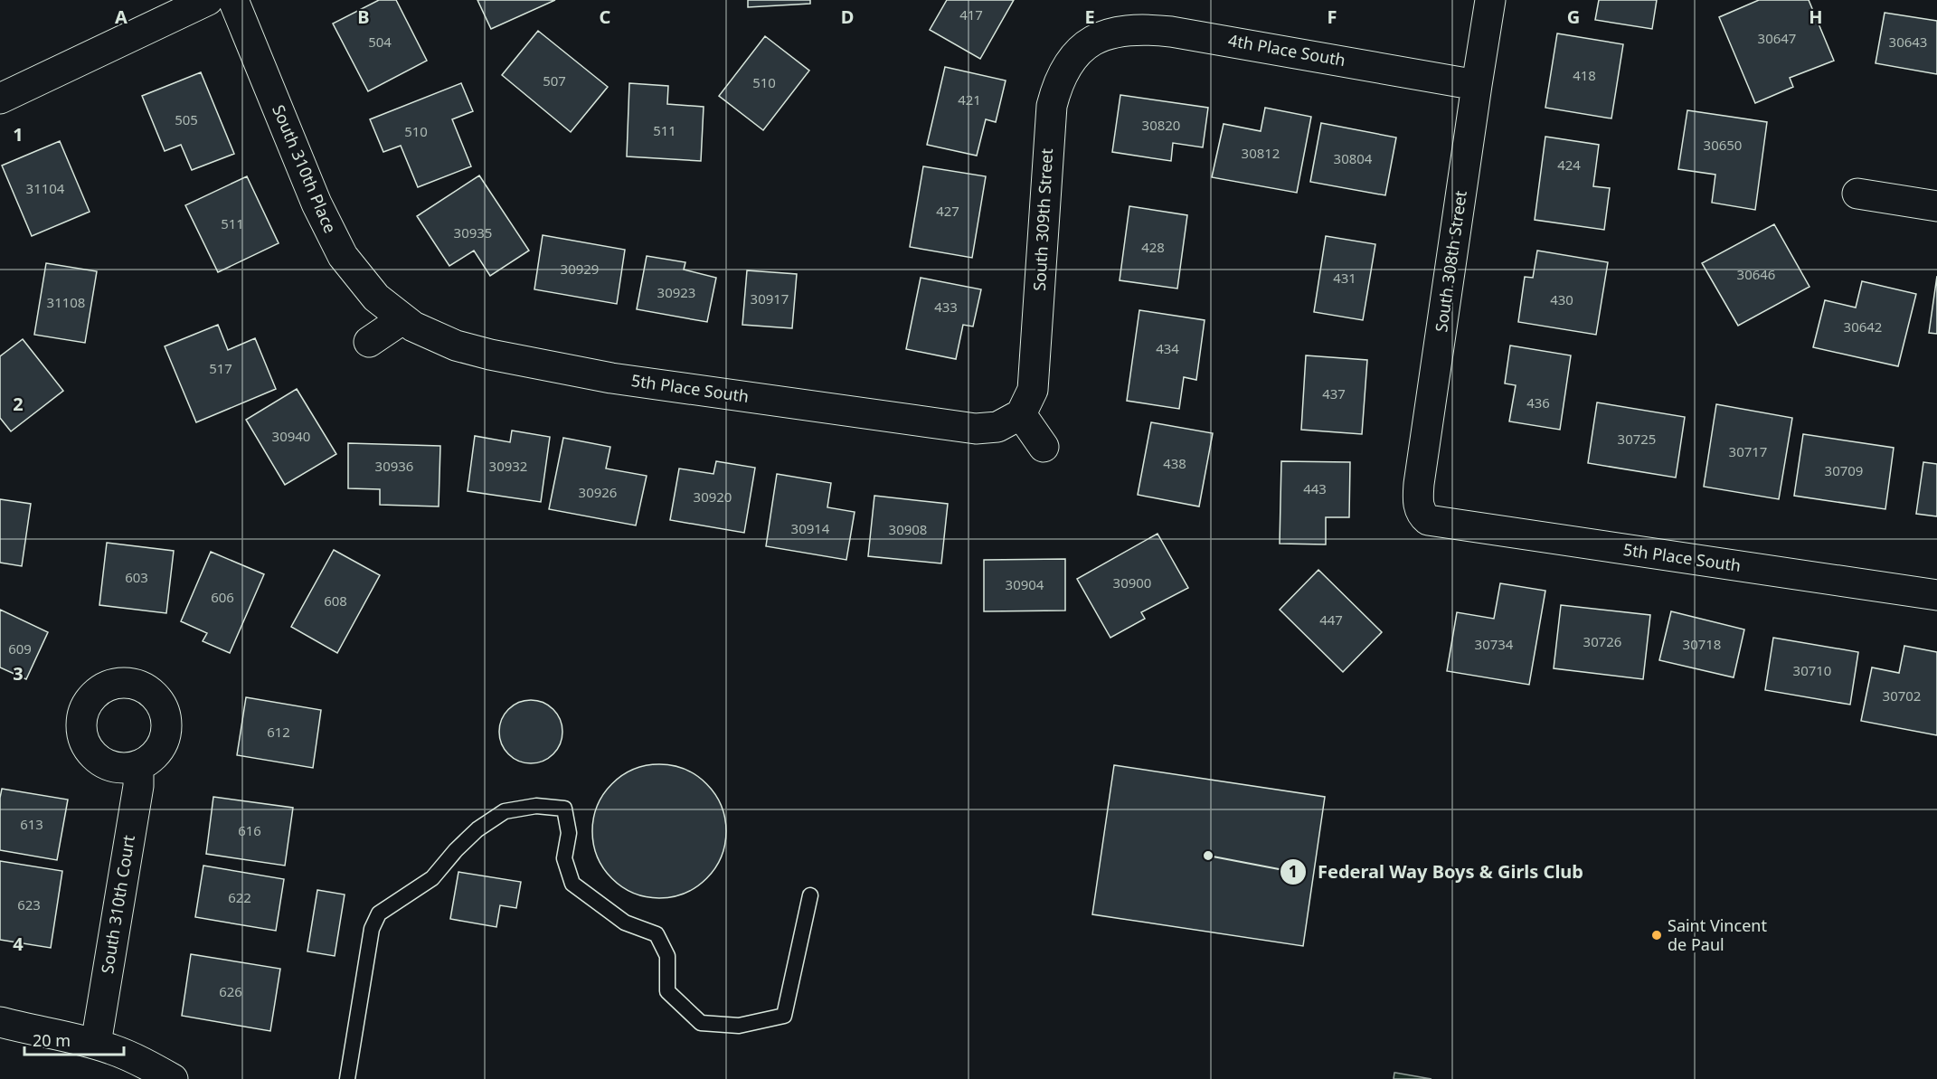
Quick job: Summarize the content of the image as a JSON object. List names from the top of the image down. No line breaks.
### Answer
{"streets":{"street":["4th Place South","South 310th Place","South 309th Street","South 308th Street","5th Place South","South 310th Court"]},"crossings":[["4th Place South","South 309th Street"],["4th Place South","South 308th Street"],["South 310th Place","5th Place South"],["South 309th Street","5th Place South"],["South 308th Street","5th Place South"]],"places":["Federal Way Boys & Girls Club","Saint Vincent de Paul"],"house_numbers":["417","30647","504","30643","418","507","510","421","505","30820","511","510","30650","30812","30804","424","31104","427","511","30935","428","30929","30646","431","30923","30917","430","31108","433","30642","434","517","437","436","30940","30725","30717","438","30936","30932","30709","443","30926","30920","30914","30908","603","30900","30904","606","608","447","30726","30734","30718","609","30710","30702","612","613","616","622","623","626"],"scale_bar":"20 m","grid":{"columns":["A","B","C","D","E","F","G","H"],"rows":["1","2","3","4"]}}
